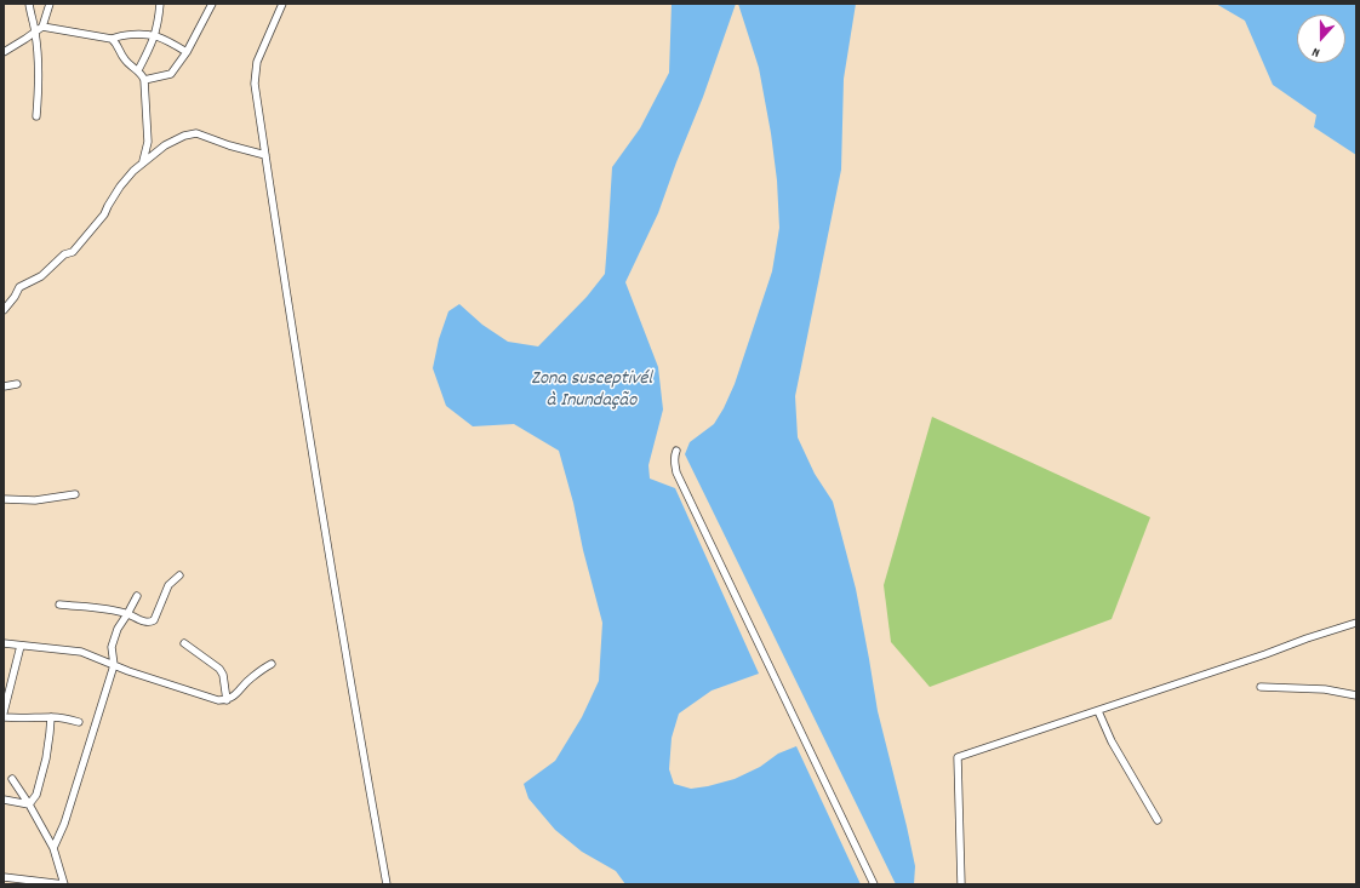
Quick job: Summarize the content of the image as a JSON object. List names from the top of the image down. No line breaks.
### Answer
{"water":["Zona susceptivél à Inundação"],"north":"bottom"}
